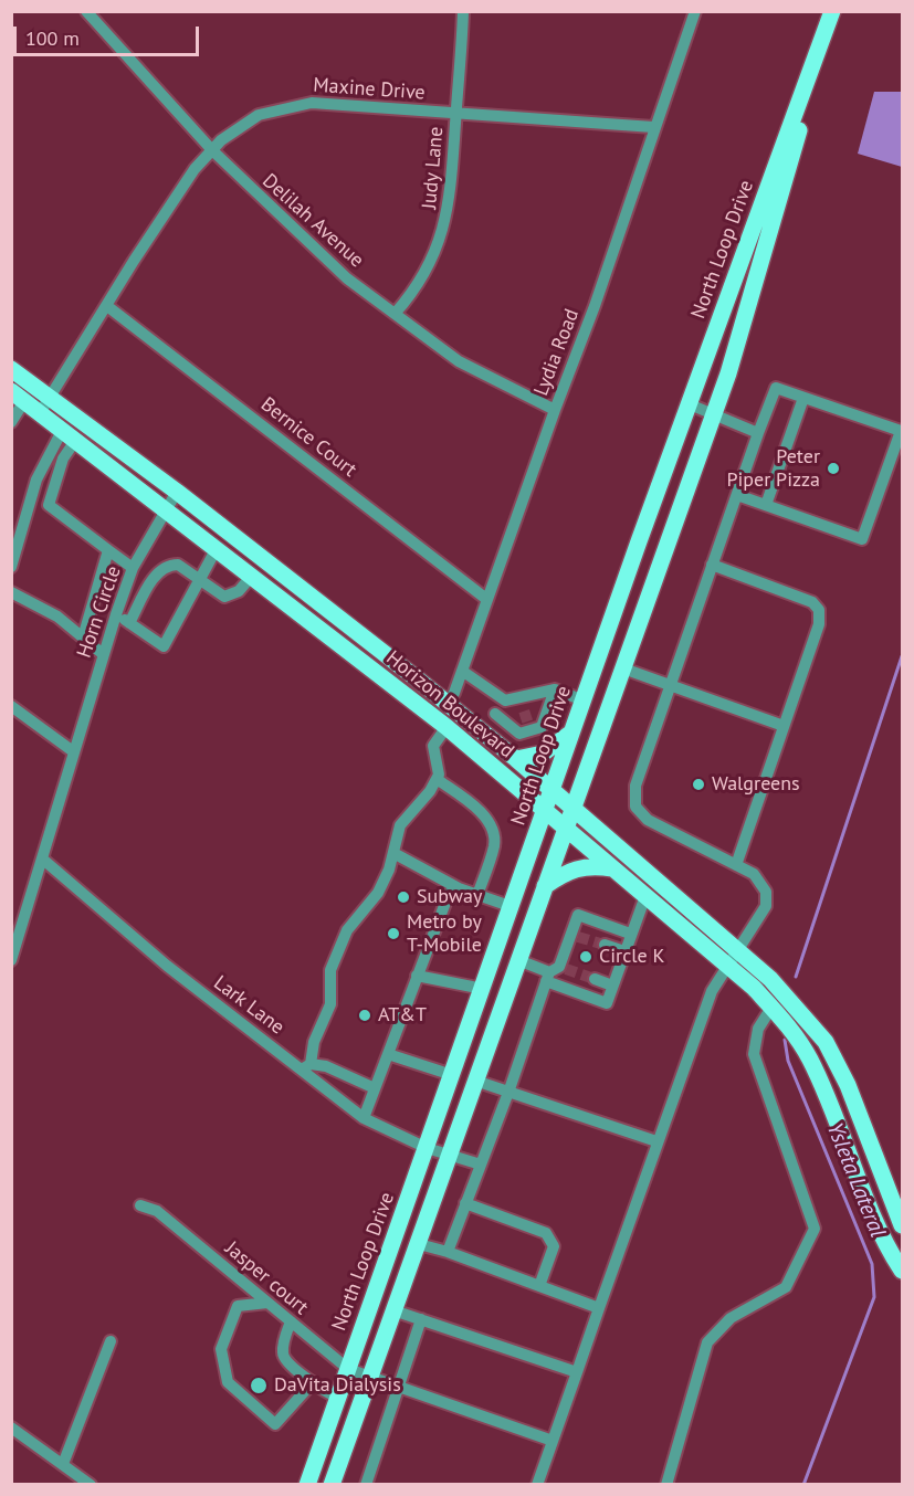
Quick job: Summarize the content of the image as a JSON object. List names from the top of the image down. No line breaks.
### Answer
{"streets":{"main road":["North Loop Drive","Horizon Boulevard"],"street":["Maxine Drive","Judy Lane","Delilah Avenue","Lydia Road","Bernice Court","Horn Circle","Lark Lane","Jasper court"]},"crossings":[["Maxine Drive","Judy Lane"],["Maxine Drive","Delilah Avenue"],["Maxine Drive","Lydia Road"],["Maxine Drive","Bernice Court"],["Maxine Drive","Horizon Boulevard"],["Judy Lane","Delilah Avenue"],["Delilah Avenue","Lydia Road"],["North Loop Drive","Horizon Boulevard"],["North Loop Drive","Lark Lane"],["North Loop Drive","Jasper court"],["Lydia Road","Bernice Court"],["Lydia Road","Horizon Boulevard"],["Horn Circle","Horizon Boulevard"],["Horn Circle","Lark Lane"]],"water":["Ysleta Lateral"],"places":["Peter Piper Pizza","Walgreens","Subway","Metro by T-Mobile","Circle K","AT&T","DaVita Dialysis"],"scale_bar":"100 m"}
